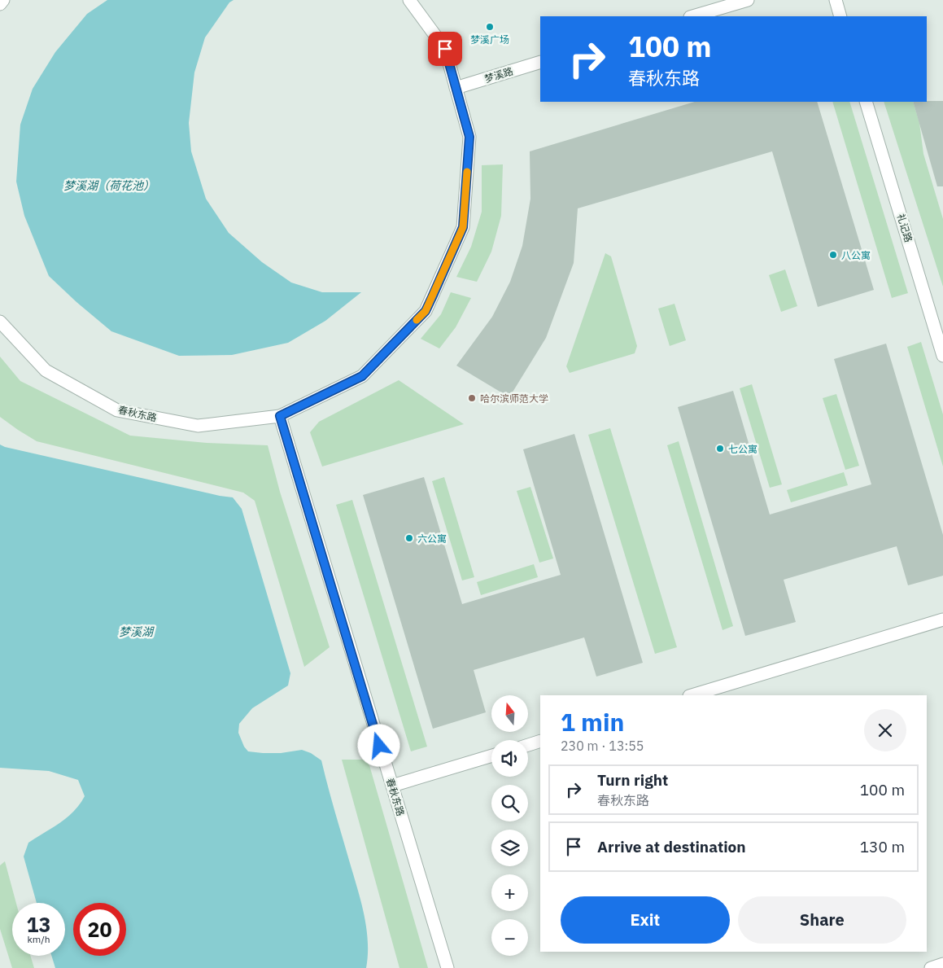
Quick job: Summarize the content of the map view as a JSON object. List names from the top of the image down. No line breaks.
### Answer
{"streets":{"lane":["梦溪路","礼记路","春秋东路"]},"crossings":[["梦溪路","春秋东路"]],"water":["梦溪湖（荷花池）","梦溪湖"],"places":["梦溪广场","八公寓","哈尔滨师范大学","七公寓","六公寓"],"north":"top","page":{"turn":["100 m","春秋东路"],"map_buttons":["+","−"],"heading":["1 min","230 m · 13:55"],"list":[{"name":"Turn right","note":"春秋东路","value":"100 m"},{"name":"Arrive at destination","value":"130 m"}],"buttons":["Exit","Share"],"speed":"13 km/h","limit":"20"}}
